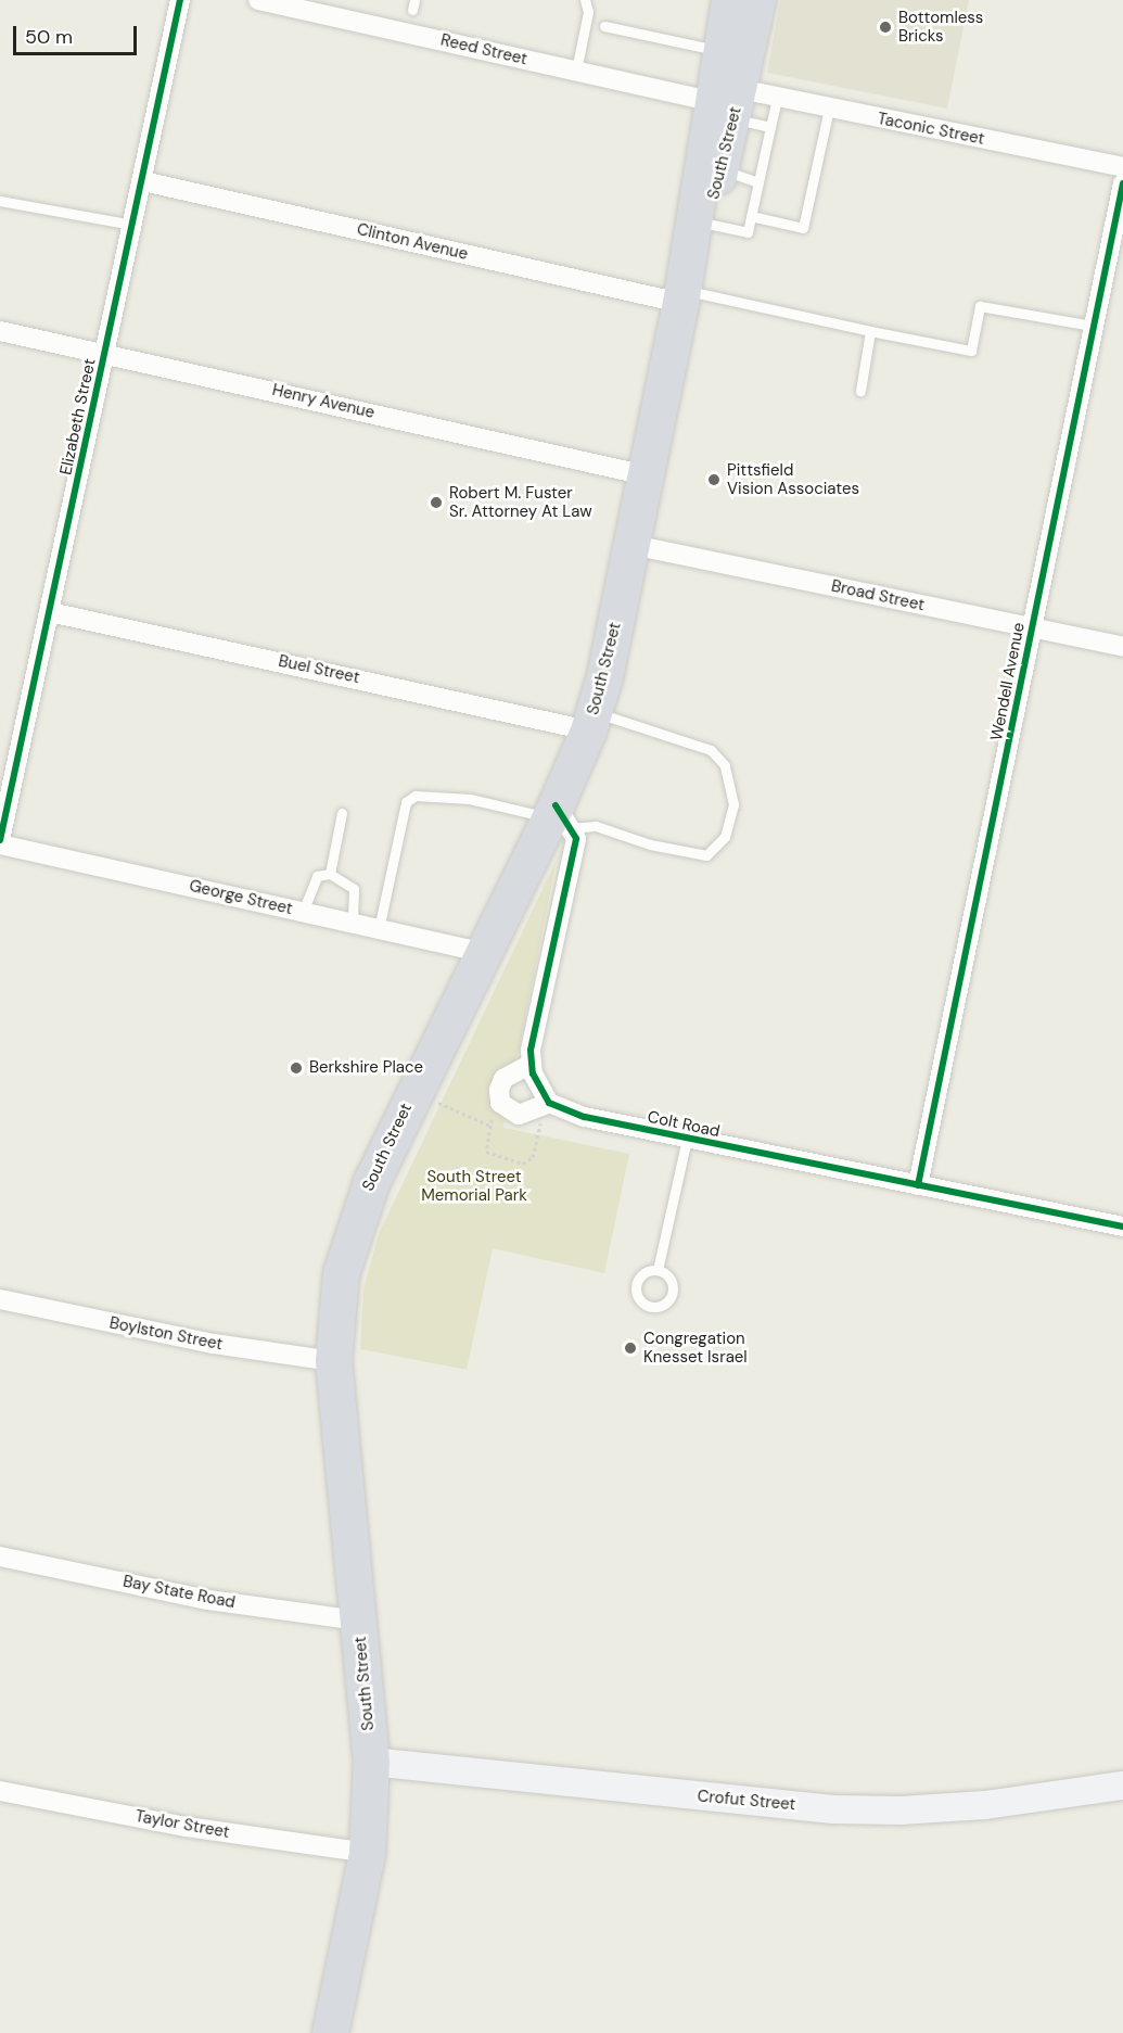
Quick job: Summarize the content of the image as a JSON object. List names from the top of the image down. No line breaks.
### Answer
{"streets":{"highway":["South Street"],"street":["Reed Street","Taconic Street","Clinton Avenue","Henry Avenue","Elizabeth Street","Broad Street","Buel Street","Wendell Avenue","George Street","Colt Road","Boylston Street","Bay State Road","Crofut Street","Taylor Street"]},"crossings":[["Reed Street","Taconic Street"],["Reed Street","South Street"],["Taconic Street","South Street"],["South Street","Clinton Avenue"],["South Street","Henry Avenue"],["South Street","Broad Street"],["South Street","Buel Street"],["South Street","George Street"],["South Street","Boylston Street"],["South Street","Bay State Road"],["South Street","Crofut Street"],["South Street","Taylor Street"],["Clinton Avenue","Elizabeth Street"],["Henry Avenue","Elizabeth Street"],["Elizabeth Street","Buel Street"],["Broad Street","Wendell Avenue"],["Wendell Avenue","Colt Road"]],"parks":["South Street Memorial Park"],"places":["Bottomless Bricks","Pittsfield Vision Associates","Robert M. Fuster Sr. Attorney At Law","Berkshire Place","Congregation Knesset Israel"],"scale_bar":"50 m"}
